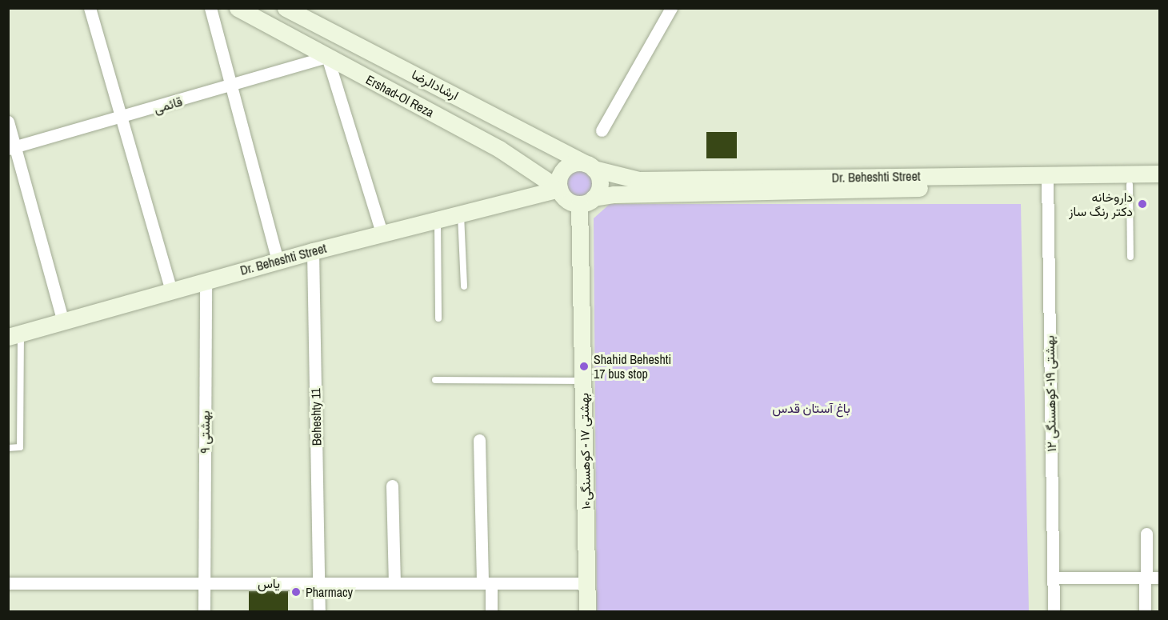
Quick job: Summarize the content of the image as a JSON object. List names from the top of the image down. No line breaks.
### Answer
{"streets":{"street":["ارشادالرضا","Ershad-Ol Reza","قائمی","Dr. Beheshti Street","بهشتی ۱۹- کوهسنگی ۱۲","Beheshty 11","بهشتی ۹","بهشتی ۱۷ - کوهسنگی۱۰","یاس"]},"crossings":[["ارشادالرضا","Ershad-Ol Reza"],["ارشادالرضا","Dr. Beheshti Street"],["ارشادالرضا","بهشتی ۱۷ - کوهسنگی۱۰"],["Ershad-Ol Reza","قائمی"],["Ershad-Ol Reza","Dr. Beheshti Street"],["Ershad-Ol Reza","بهشتی ۱۷ - کوهسنگی۱۰"],["Dr. Beheshti Street","بهشتی ۱۹- کوهسنگی ۱۲"],["Dr. Beheshti Street","Beheshty 11"],["Dr. Beheshti Street","بهشتی ۹"],["Dr. Beheshti Street","بهشتی ۱۷ - کوهسنگی۱۰"],["Beheshty 11","یاس"],["بهشتی ۹","یاس"],["بهشتی ۱۷ - کوهسنگی۱۰","یاس"]],"parks":["باغ آستان قدس"],"places":["داروخانه دکتر رنگ ساز","Shahid Beheshti 17 bus stop","Pharmacy"]}
